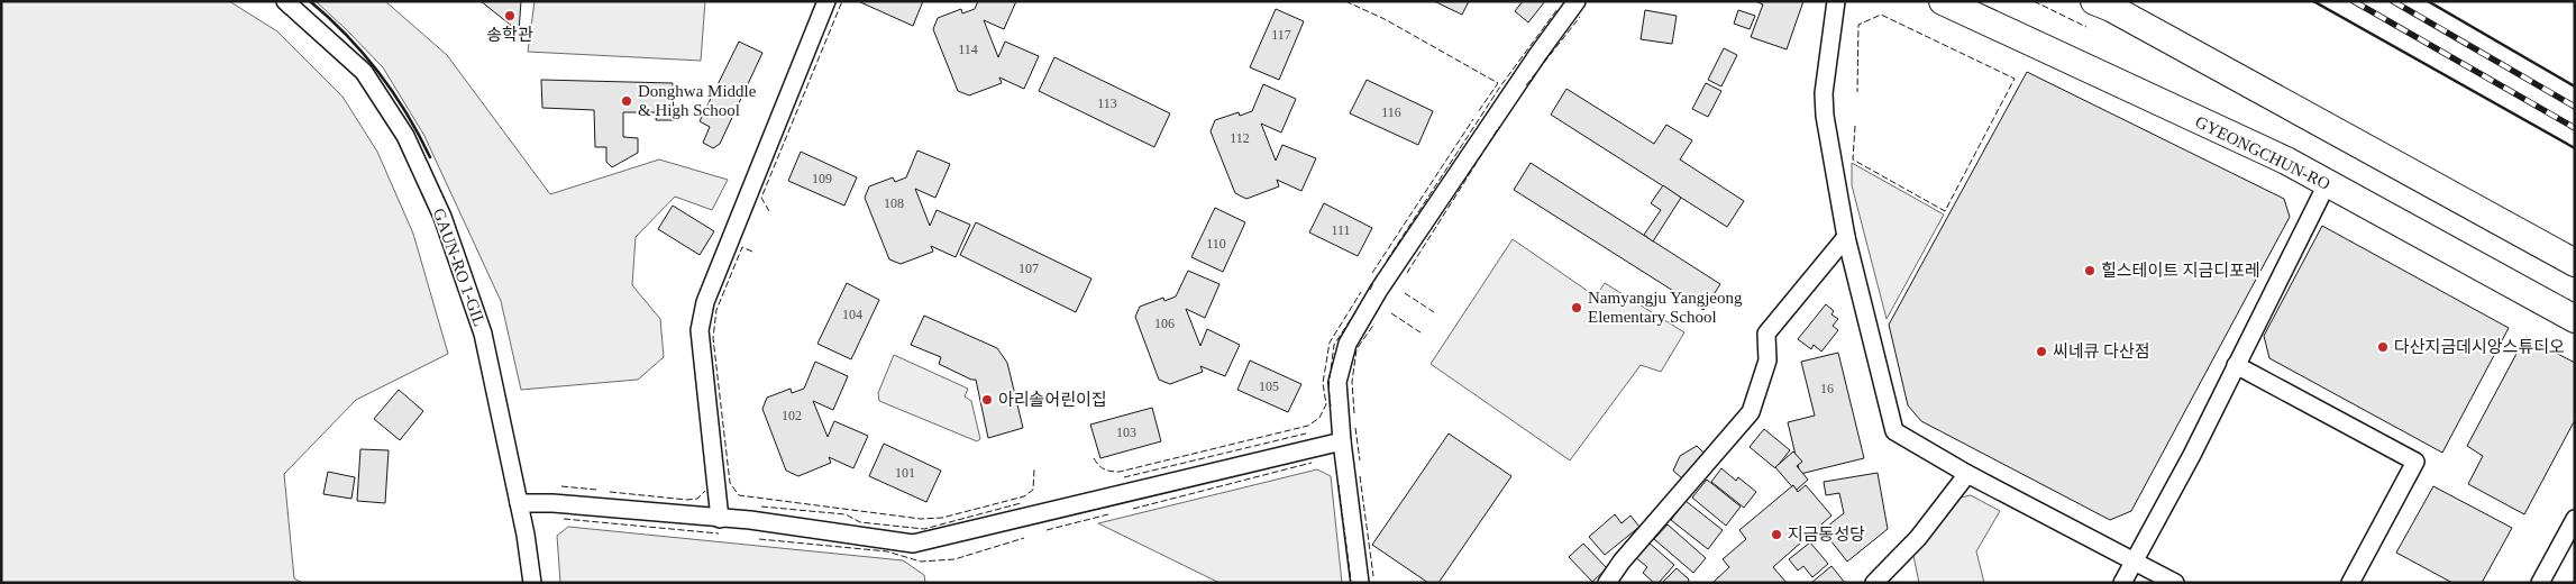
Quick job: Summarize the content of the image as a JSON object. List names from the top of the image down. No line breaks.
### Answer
{"streets":{"main road":["GYEONGCHUN-RO"],"street":["GAUN-RO 1-GIL"]},"places":["송학관","Donghwa Middle & High School","힐스테이트 지금디포레","Namyangju Yangjeong Elementary School","다산지금데시앙스튜디오","씨네큐 다산점","아리솔어린이집","지금동성당"],"house_numbers":["117","114","113","116","112","109","108","111","110","107","104","106","105","16","102","103","101"]}
